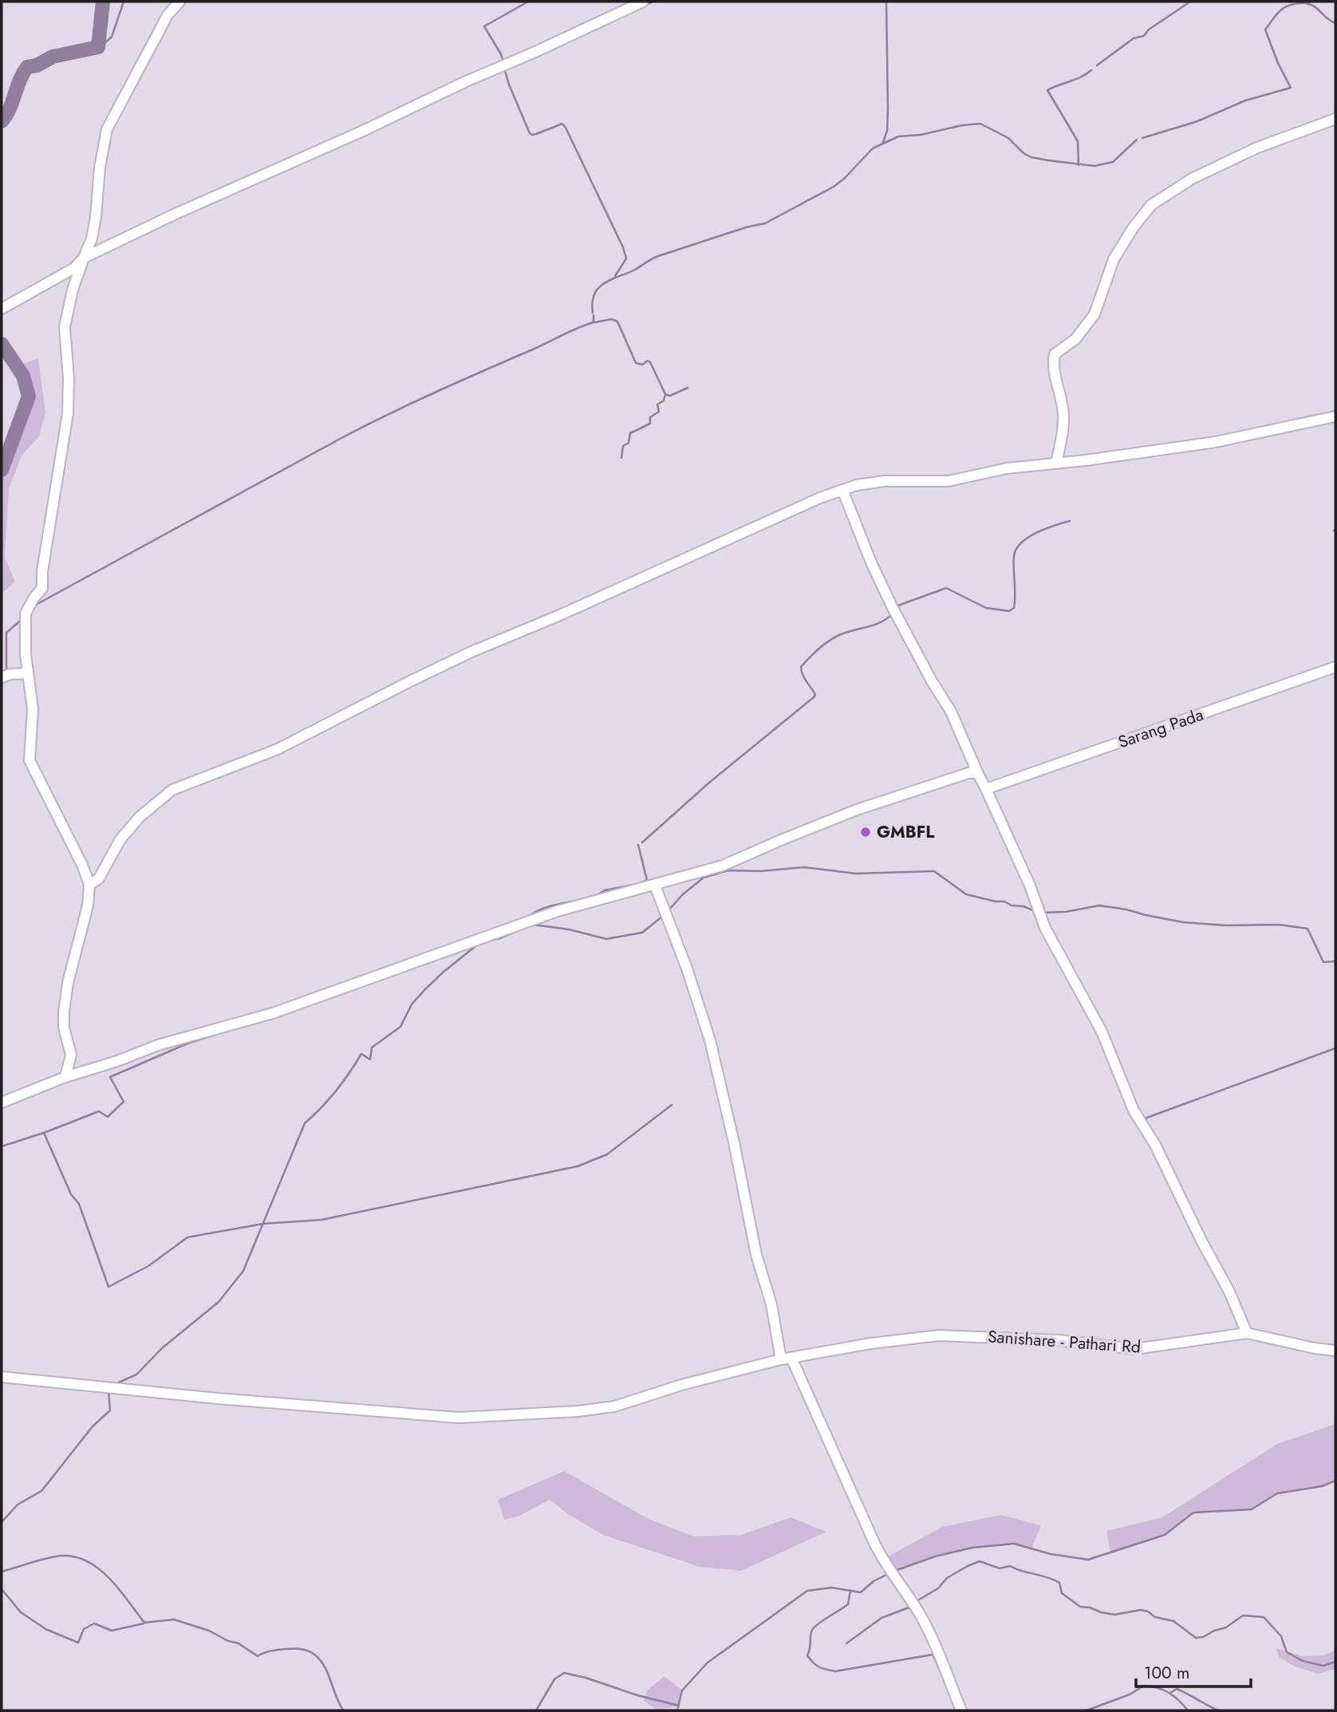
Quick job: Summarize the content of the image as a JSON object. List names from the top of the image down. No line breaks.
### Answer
{"streets":{"street":["Sarang Pada","Sanishare - Pathari Rd"]},"places":["GMBFL"],"scale_bar":"100 m"}
